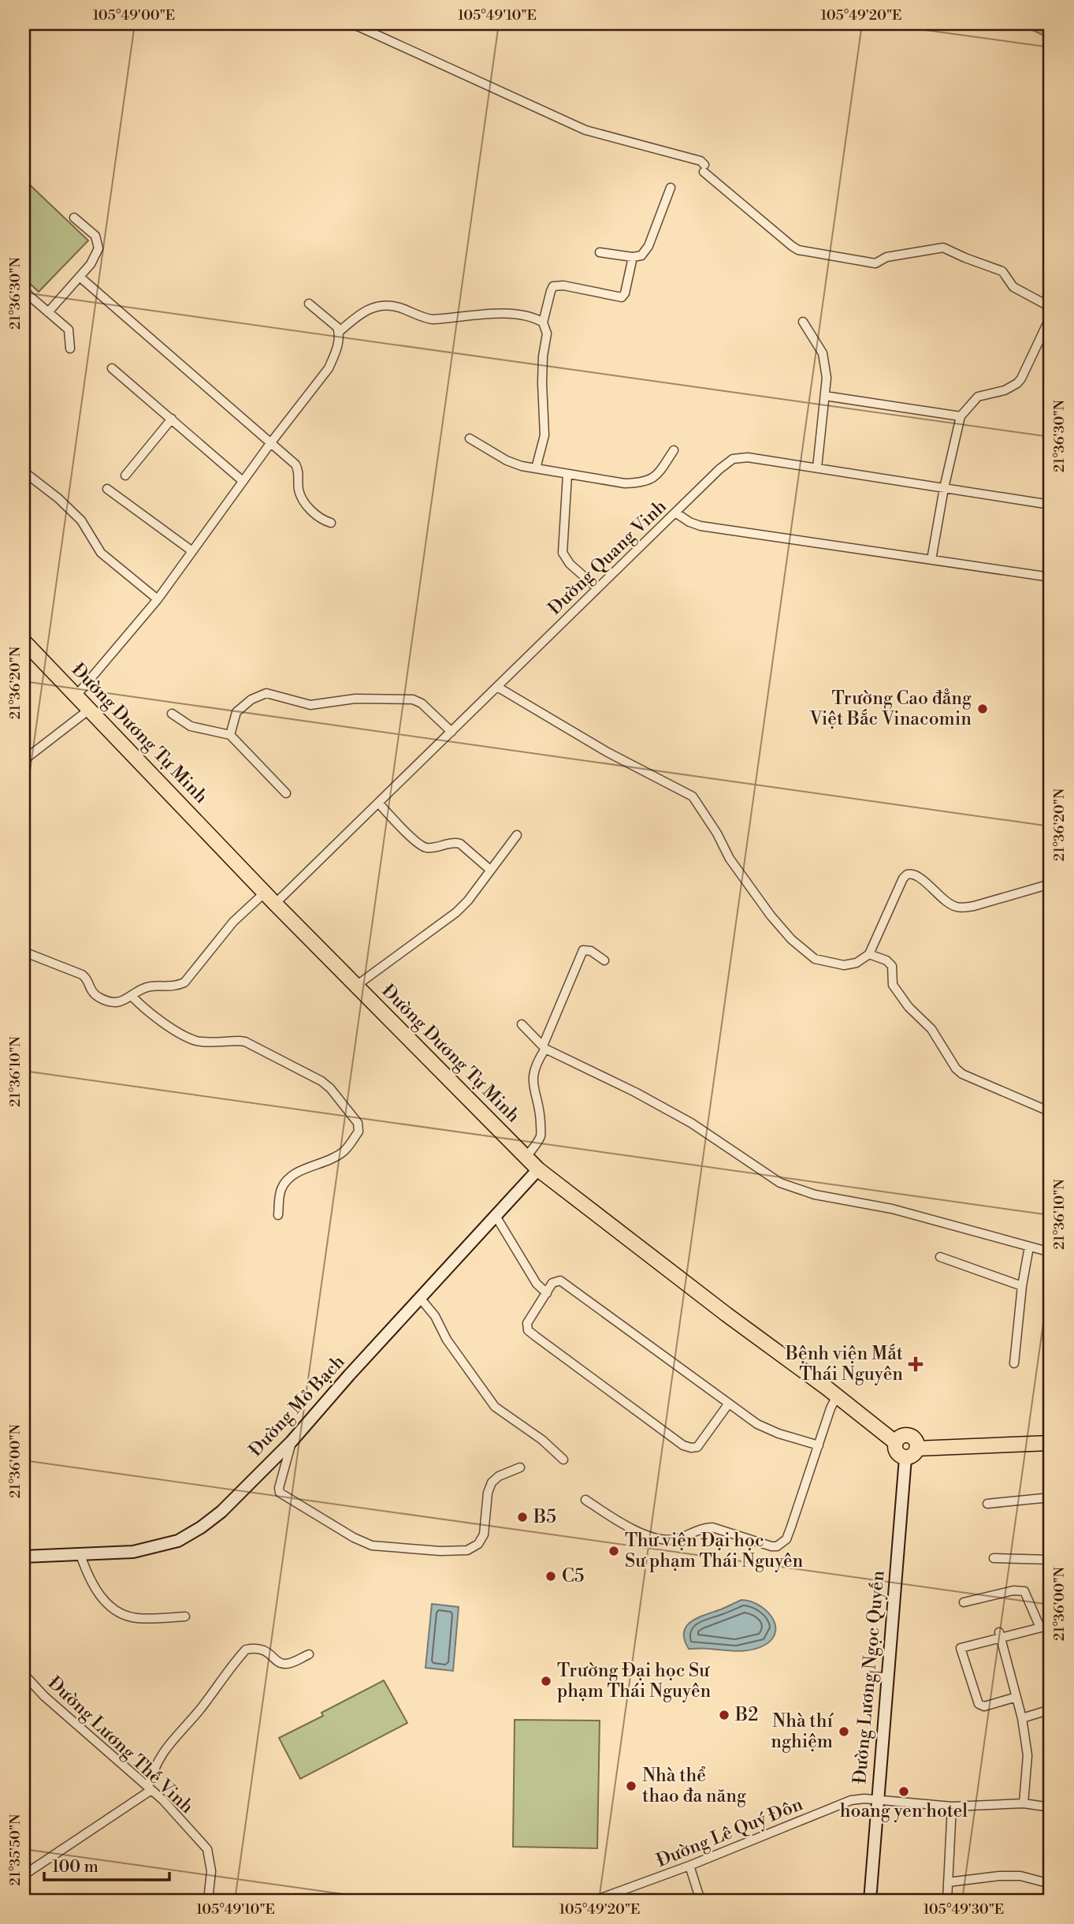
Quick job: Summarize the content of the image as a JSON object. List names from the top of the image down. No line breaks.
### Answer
{"streets":{"highway":["Đường Dương Tự Minh"],"street":["Đường Quang Vinh","Đường Mỏ Bạch","Đường Lương Ngọc Quyến","Đường Lương Thế Vinh","Đường Lê Quý Đôn"]},"crossings":[["Đường Quang Vinh","Đường Dương Tự Minh"],["Đường Dương Tự Minh","Đường Mỏ Bạch"],["Đường Dương Tự Minh","Đường Lương Ngọc Quyến"],["Đường Lương Ngọc Quyến","Đường Lê Quý Đôn"]],"places":{"other":["Trường Cao đẳng Việt Bắc Vinacomin","B5","Thư viện Đại học Sư phạm Thái Nguyên","C5","Trường Đại học Sư phạm Thái Nguyên","B2","Nhà thí nghiệm","Nhà thể thao đa năng","hoang yen hotel"],"health":["Bệnh viện Mắt Thái Nguyên"]},"scale_bar":"100 m","coordinates":["105°49'00\"E","105°49'10\"E","105°49'20\"E","21°36'30\"N","21°36'20\"N","21°36'10\"N","21°36'00\"N","21°35'50\"N","105°49'30\"E"]}
